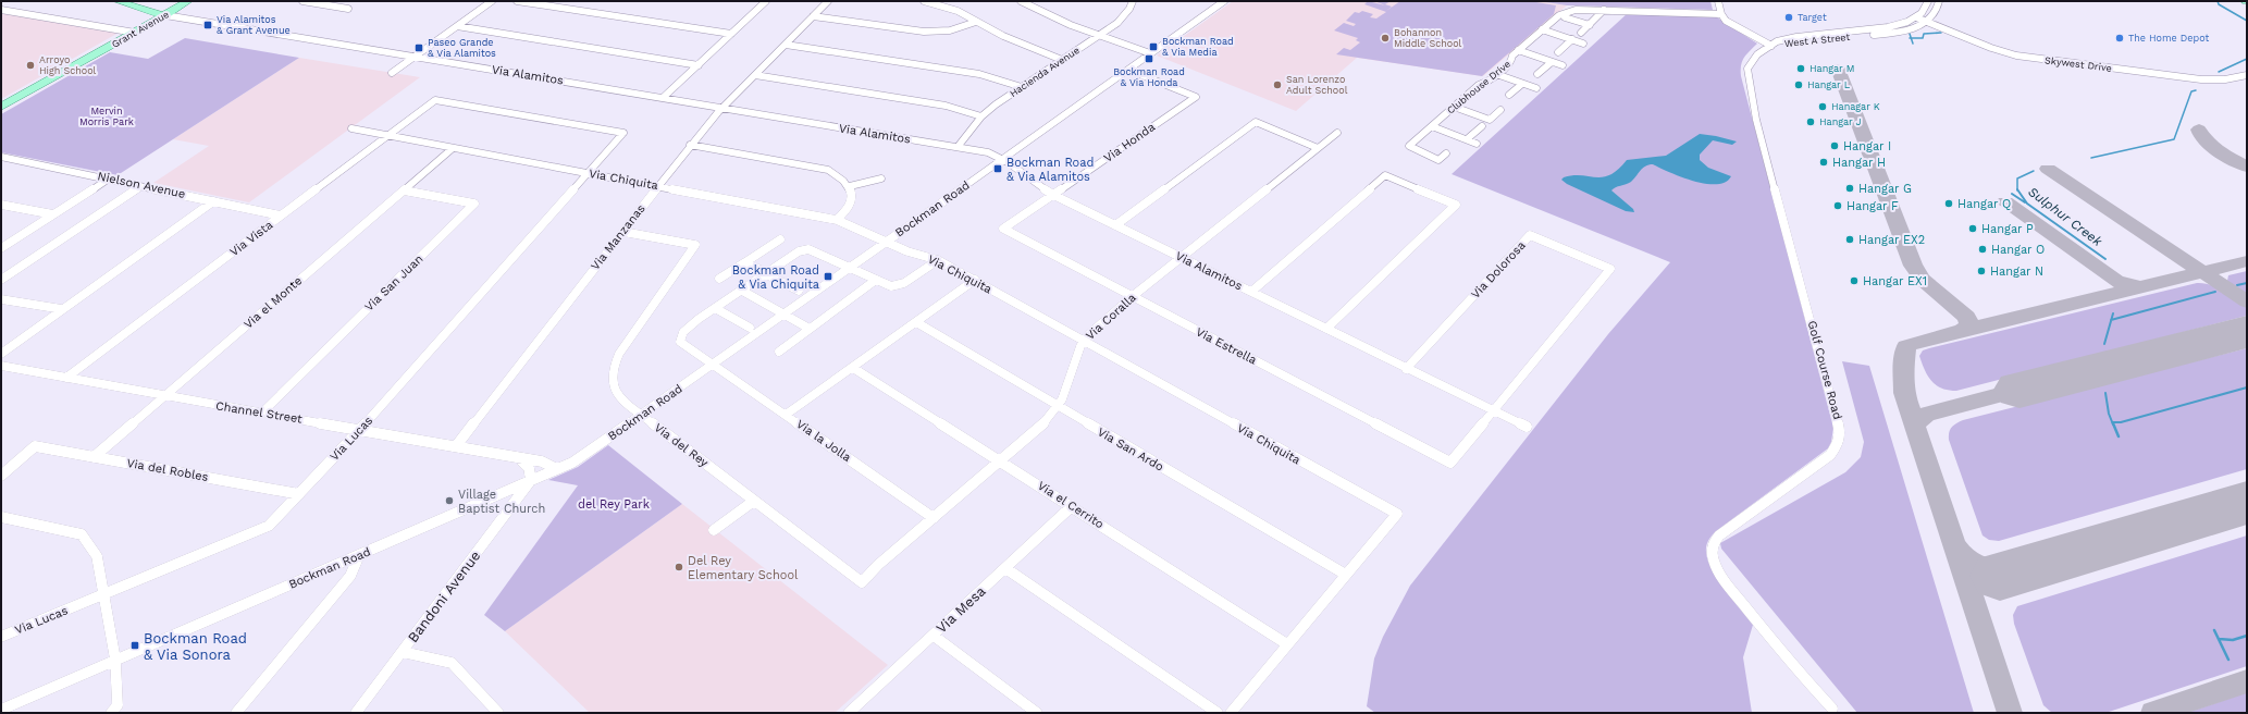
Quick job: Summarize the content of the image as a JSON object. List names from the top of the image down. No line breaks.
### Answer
{"streets":{"main road":["Grant Avenue"],"street":["West A Street","Skywest Drive","Hacienda Avenue","Via Alamitos","Clubhouse Drive","Via Honda","Via Chiquita","Nielson Avenue","Bockman Road","Via Manzanas","Via Vista","Via Dolorosa","Via San Juan","Via el Monte","Via Coralla","Via Estrella","Golf Course Road","Channel Street","Via Lucas","Via la Jolla","Via del Rey","Via San Ardo","Via del Robles","Via el Cerrito","Bandoni Avenue","Via Mesa"]},"crossings":[["Grant Avenue","Via Alamitos"],["West A Street","Skywest Drive"],["West A Street","Golf Course Road"],["Hacienda Avenue","Via Alamitos"],["Via Alamitos","Via Honda"],["Via Alamitos","Bockman Road"],["Via Alamitos","Via Manzanas"],["Via Alamitos","Via Dolorosa"],["Via Alamitos","Via Coralla"],["Via Alamitos","Via Estrella"],["Via Honda","Bockman Road"],["Via Honda","Via Estrella"],["Via Chiquita","Bockman Road"],["Via Chiquita","Via Manzanas"],["Via Chiquita","Via Vista"],["Via Chiquita","Via el Monte"],["Via Chiquita","Via Coralla"],["Via Chiquita","Via Lucas"],["Via Chiquita","Via San Ardo"],["Nielson Avenue","Via Vista"],["Bockman Road","Channel Street"],["Bockman Road","Via la Jolla"],["Bockman Road","Via del Rey"],["Bockman Road","Bandoni Avenue"],["Via Manzanas","Channel Street"],["Via Manzanas","Via del Rey"],["Via Vista","Channel Street"],["Via Vista","Via Lucas"],["Via Dolorosa","Via Estrella"],["Via San Juan","Via el Monte"],["Via San Juan","Channel Street"],["Via el Monte","Channel Street"],["Via el Monte","Via del Robles"],["Via Coralla","Via Estrella"],["Via Coralla","Via la Jolla"],["Via Coralla","Via del Rey"],["Via Coralla","Via San Ardo"],["Via Coralla","Via el Cerrito"],["Channel Street","Via Lucas"],["Via Lucas","Via del Robles"],["Via el Cerrito","Via Mesa"]],"water":["Sulphur Creek"],"parks":["Mervin Morris Park","del Rey Park"],"places":{"other":["Target","Bohannon Middle School","The Home Depot","Arroyo High School","Hangar M","San Lorenzo Adult School","Hangar L","Hanagar K","Hangar J","Hangar I","Hangar H","Hangar G","Hangar Q","Hangar F","Hangar P","Hangar EX2","Hangar O","Hangar N","Hangar EX1","Village Baptist Church","Del Rey Elementary School"],"transit":["Via Alamitos & Grant Avenue","Bockman Road & Via Media","Paseo Grande & Via Alamitos","Bockman Road & Via Honda","Bockman Road & Via Alamitos","Bockman Road & Via Chiquita","Bockman Road & Via Sonora"]}}
